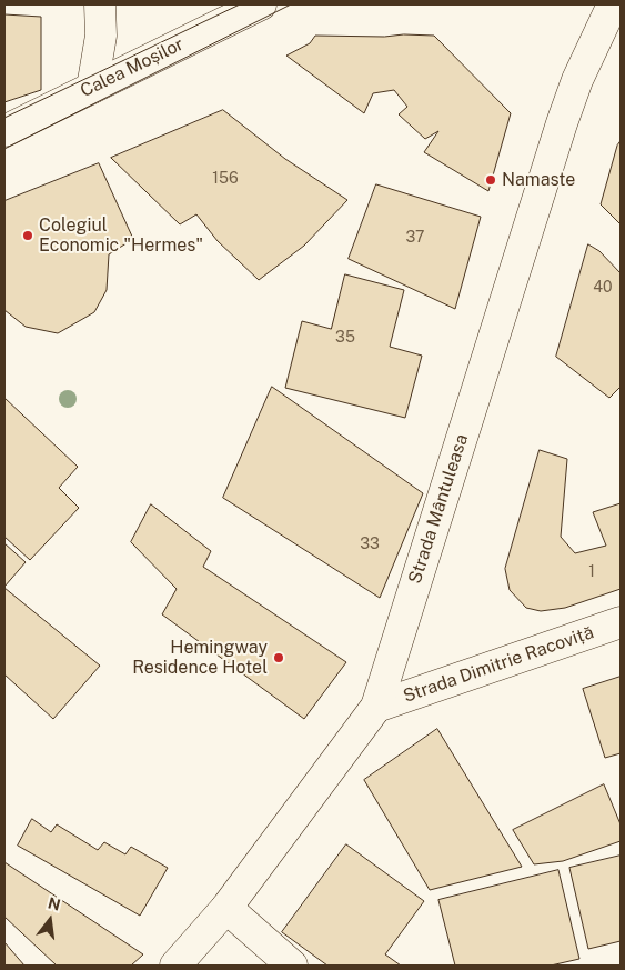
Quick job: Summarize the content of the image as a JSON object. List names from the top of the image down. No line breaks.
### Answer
{"streets":{"street":["Calea Moșilor","Strada Mântuleasa","Strada Dimitrie Racoviță"]},"crossings":[["Strada Mântuleasa","Strada Dimitrie Racoviță"]],"places":["Namaste","Colegiul Economic \"Hermes\"","Hemingway Residence Hotel"],"house_numbers":["156","37","40","35","33","1"],"north":"top"}
